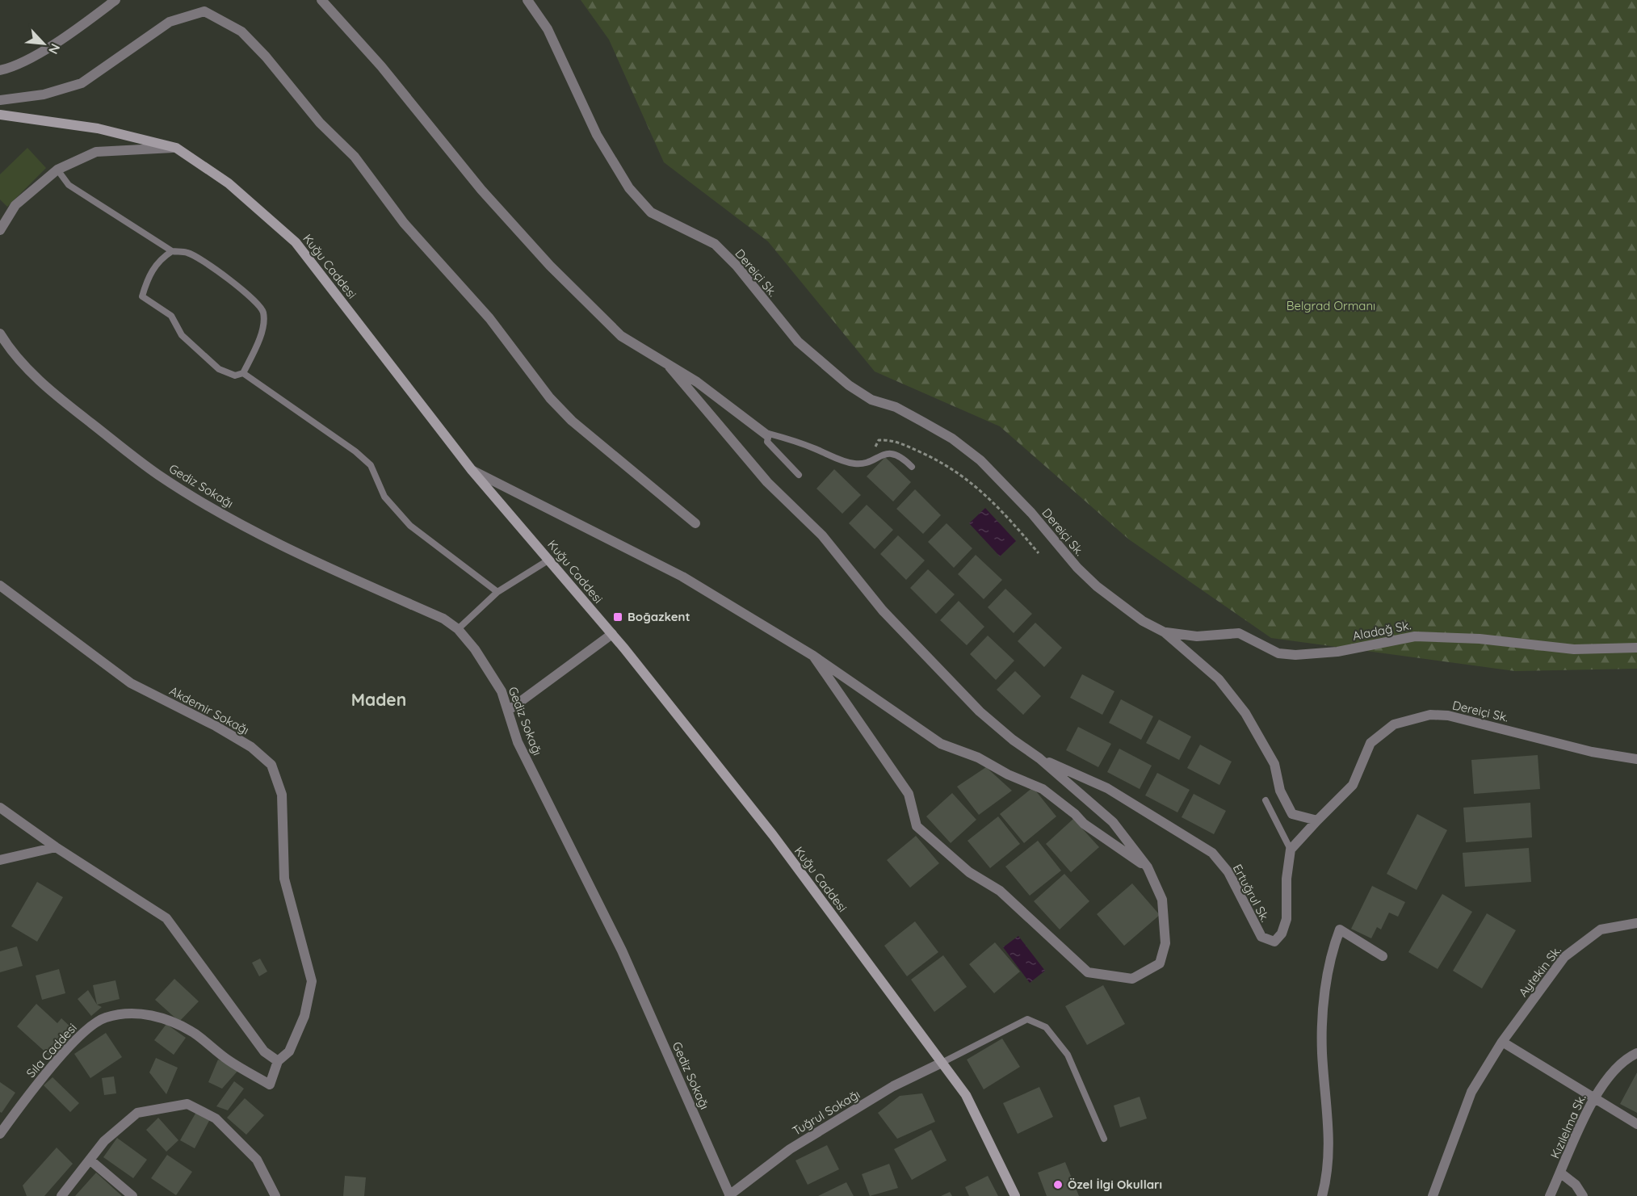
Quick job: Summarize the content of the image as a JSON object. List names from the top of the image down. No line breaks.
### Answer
{"streets":{"street":["Kuğu Caddesi","Dereiçi Sk.","Gediz Sokağı","Aladağ Sk.","Akdemir Sokağı","Ertuğrul Sk.","Aytekin Sk.","Sıla Caddesi","Tuğrul Sokağı","Kızılelma Sk."]},"crossings":[["Kuğu Caddesi","Tuğrul Sokağı"],["Dereiçi Sk.","Aladağ Sk."],["Gediz Sokağı","Tuğrul Sokağı"],["Akdemir Sokağı","Sıla Caddesi"]],"districts":["Maden"],"parks":["Belgrad Ormanı"],"places":{"transit":["Boğazkent"],"other":["Özel İlgi Okulları"]},"north":"bottom right"}
